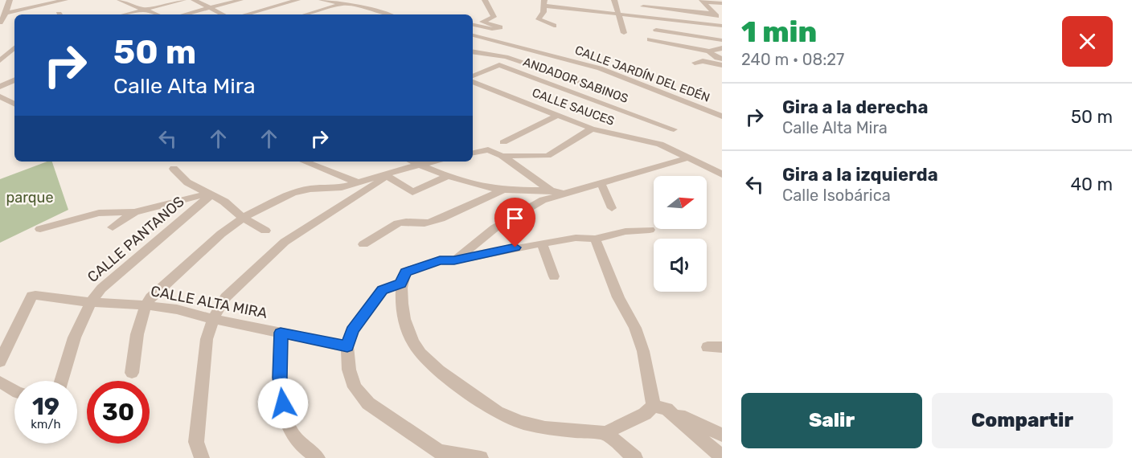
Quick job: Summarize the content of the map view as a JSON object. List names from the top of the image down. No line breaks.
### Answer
{"streets":{"street":["CALLE JARDÍN DEL EDÉN","ANDADOR SABINOS","CALLE SAUCES","CALLE PANTANOS","CALLE ALTA MIRA"]},"crossings":[["CALLE PANTANOS","CALLE ALTA MIRA"]],"parks":["parque"],"north":"right","page":{"heading":["1 min","240 m · 08:27"],"turn":["50 m","Calle Alta Mira"],"list":[{"name":"Gira a la derecha","note":"Calle Alta Mira","value":"50 m"},{"name":"Gira a la izquierda","note":"Calle Isobárica","value":"40 m"}],"speed":"19 km/h","limit":"30","buttons":["Salir","Compartir"]}}
